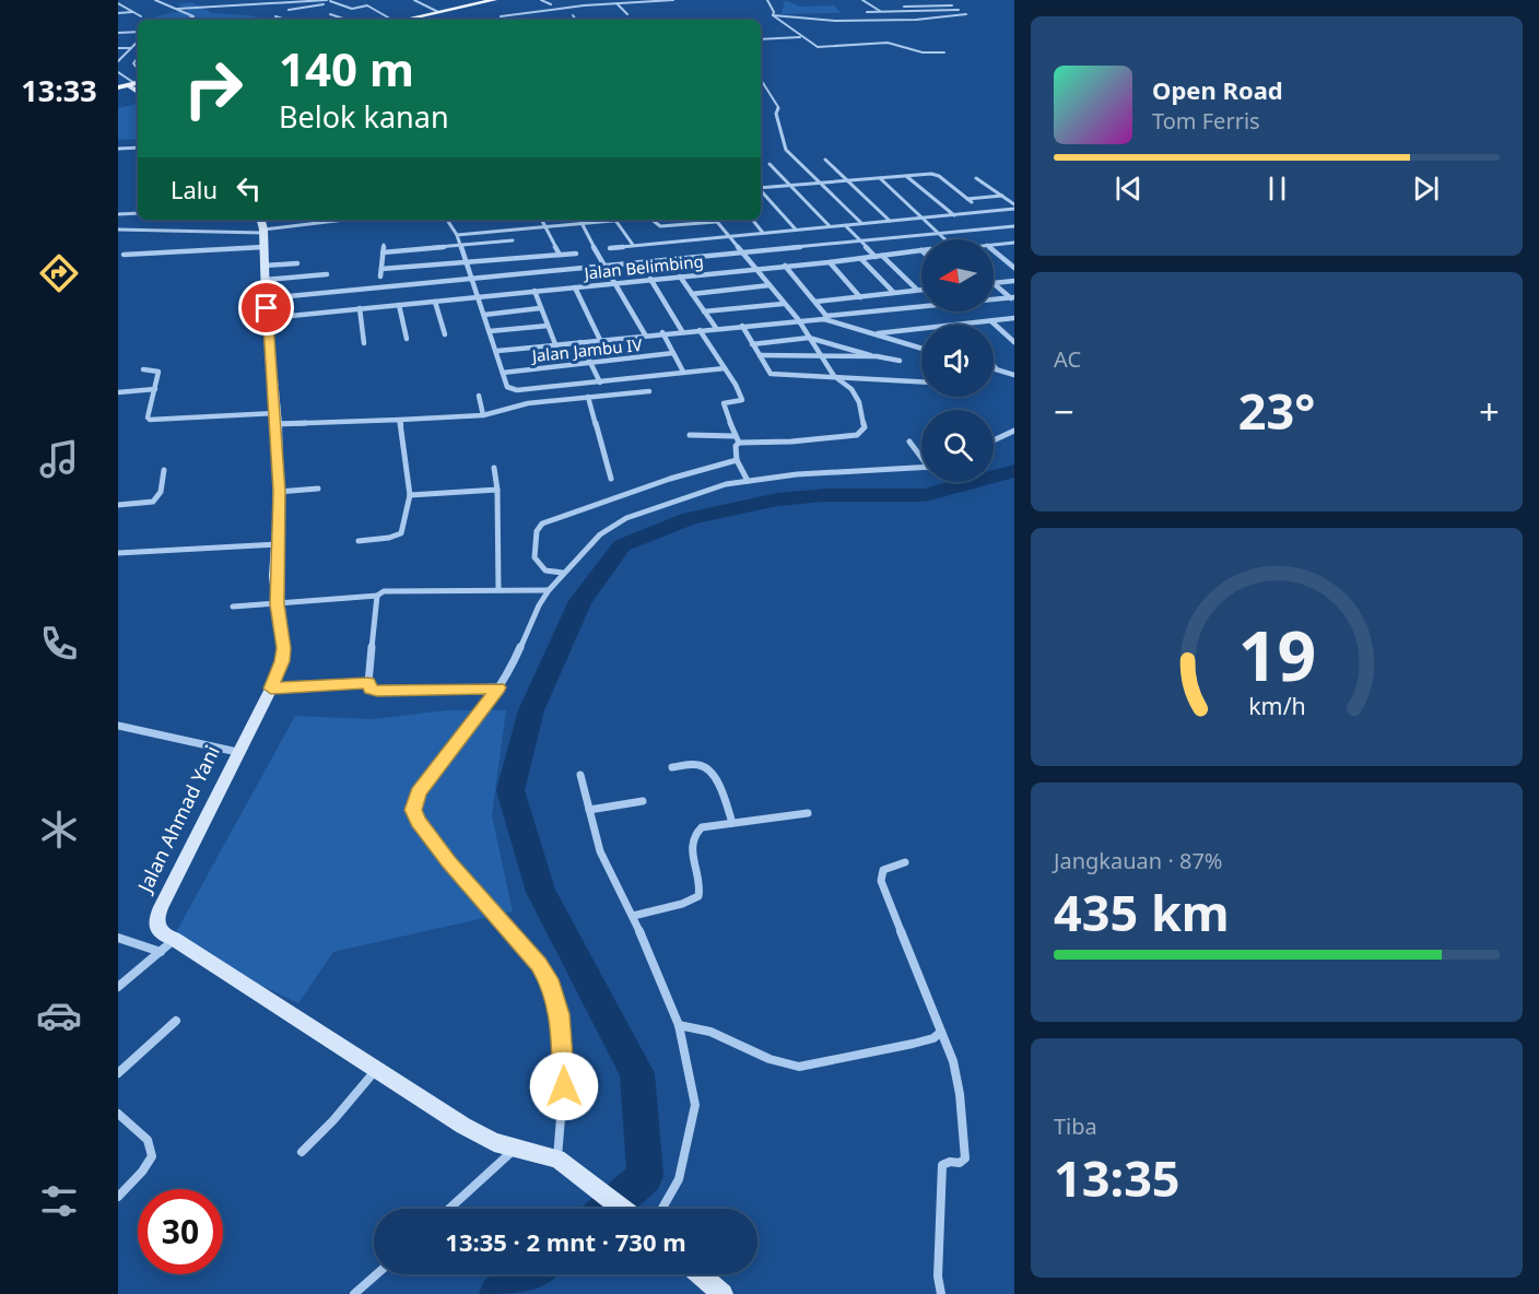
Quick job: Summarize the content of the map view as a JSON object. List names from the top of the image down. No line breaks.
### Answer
{"streets":{"street":["Jalan Belimbing","Jalan Jambu IV","Jalan Ahmad Yani"]},"crossings":[["Jalan Belimbing","Jalan Ahmad Yani"]],"north":"left","page":{"tabs":"13:33","turn":["140 m","Belok kanan"],"song":["Open Road","Tom Ferris"],"then":"Lalu","tile":["AC",["Jangkauan · 87%","435 km"],["Tiba","13:35"]],"heat":["−","23°","+"],"limit":"30","trip":"13:35 · 2 mnt · 730 m","gauge":["19","km/h"]}}
